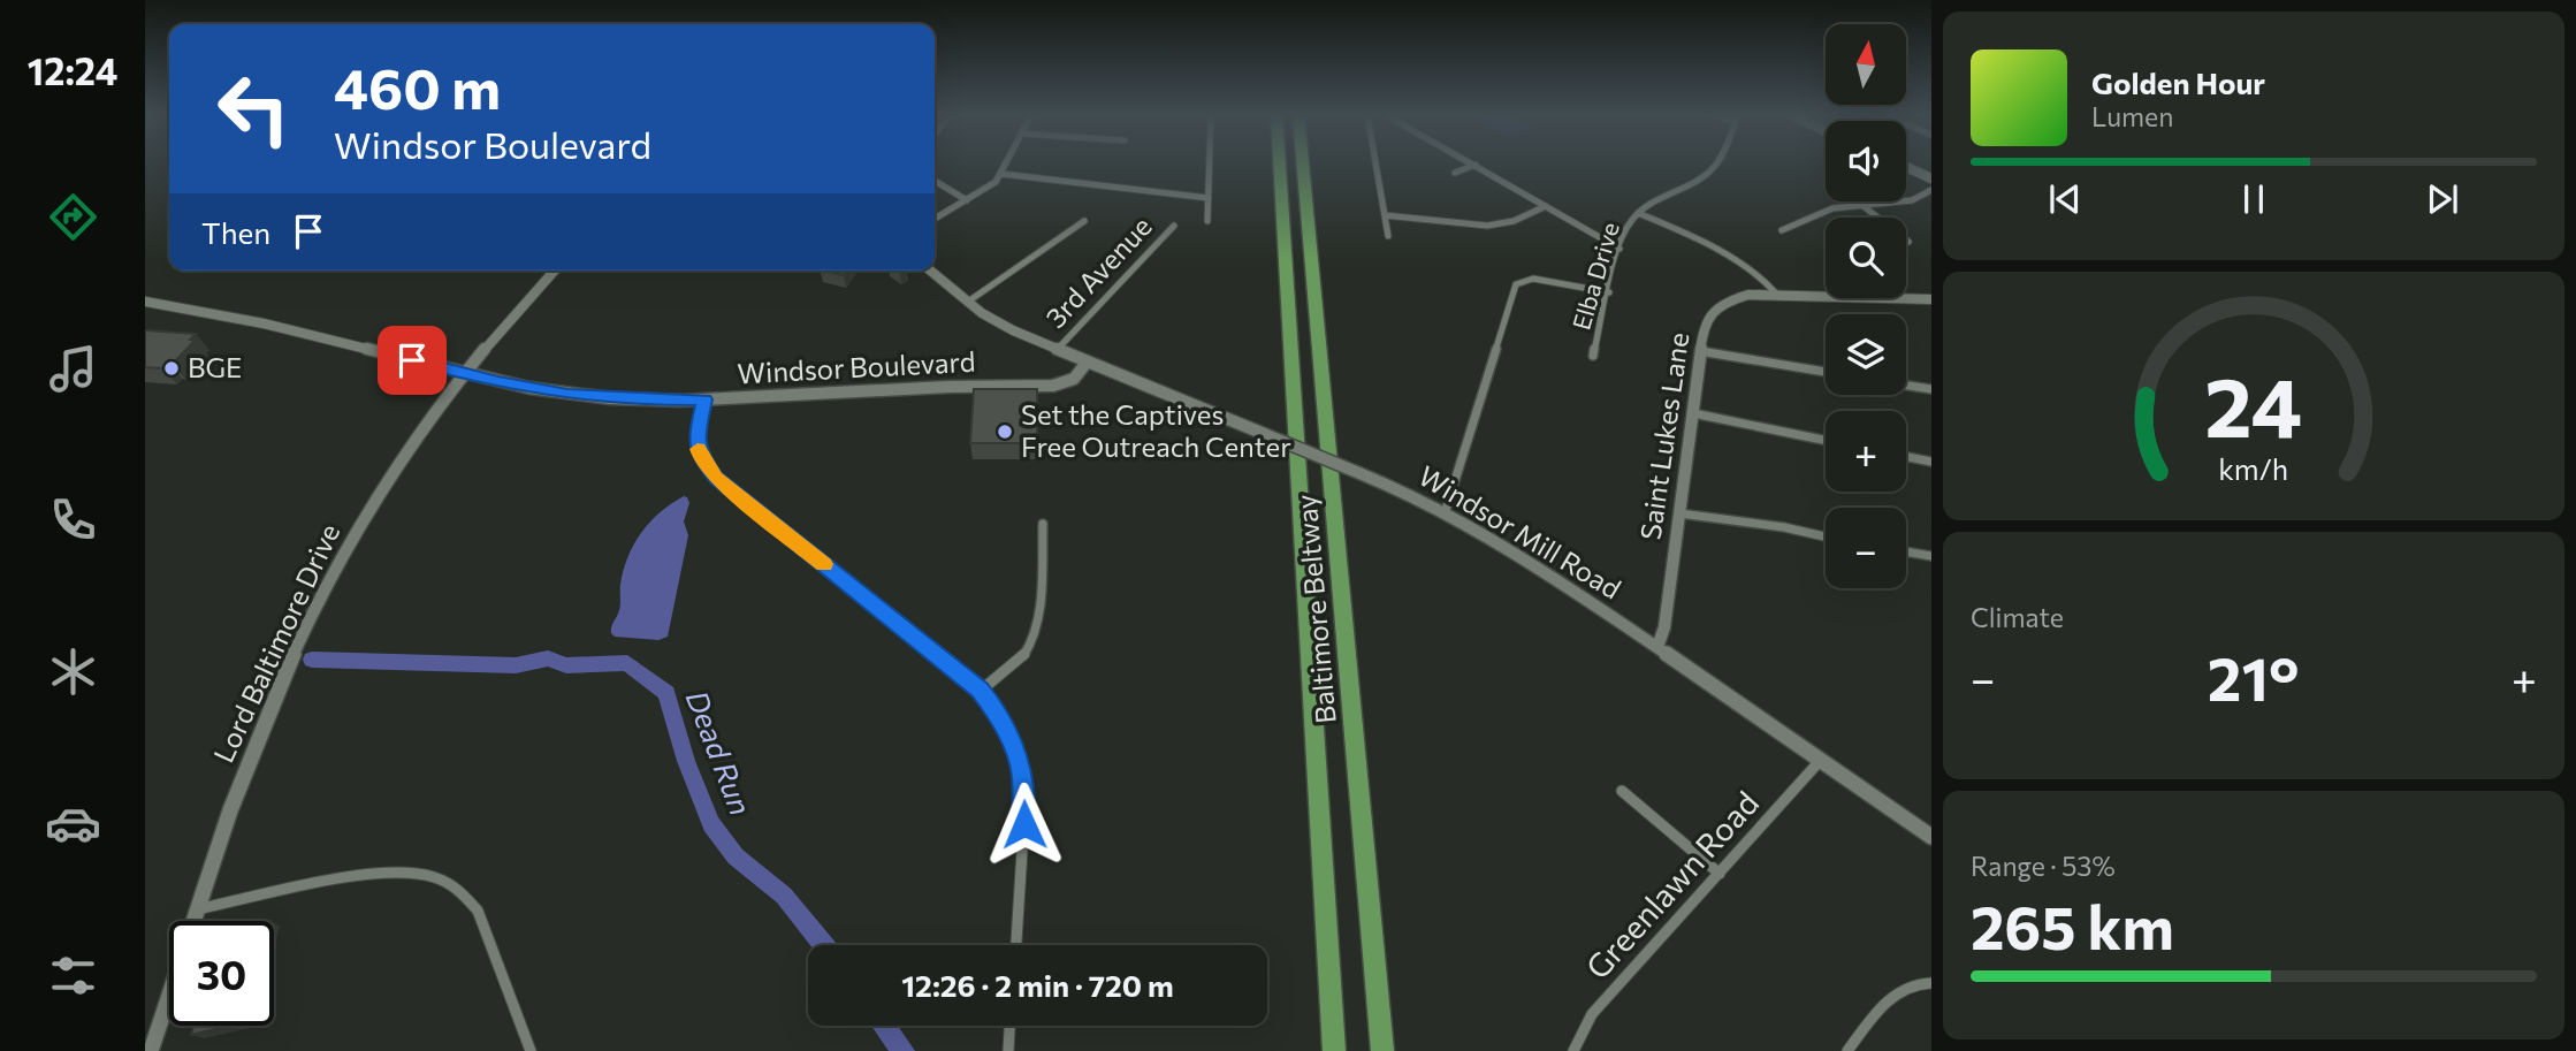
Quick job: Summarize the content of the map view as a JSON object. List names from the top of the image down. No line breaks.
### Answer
{"streets":{"highway":["Baltimore Beltway"],"main road":["Windsor Boulevard","Saint Lukes Lane","Windsor Mill Road","Lord Baltimore Drive"],"street":["3rd Avenue","Elba Drive","Greenlawn Road"]},"crossings":[["3rd Avenue","Windsor Mill Road"],["Windsor Boulevard","Windsor Mill Road"],["Windsor Boulevard","Lord Baltimore Drive"],["Saint Lukes Lane","Windsor Mill Road"],["Windsor Mill Road","Greenlawn Road"]],"water":["Dead Run"],"places":["BGE","Set the Captives Free Outreach Center"],"north":"top","page":{"tabs":"12:24","map_buttons":["+","−"],"turn":["460 m","Windsor Boulevard"],"song":["Golden Hour","Lumen"],"then":"Then","tile":["Climate",["Range · 53%","265 km"]],"heat":["−","21°","+"],"limit":"30","trip":"12:26 · 2 min · 720 m","gauge":["24","km/h"]}}
